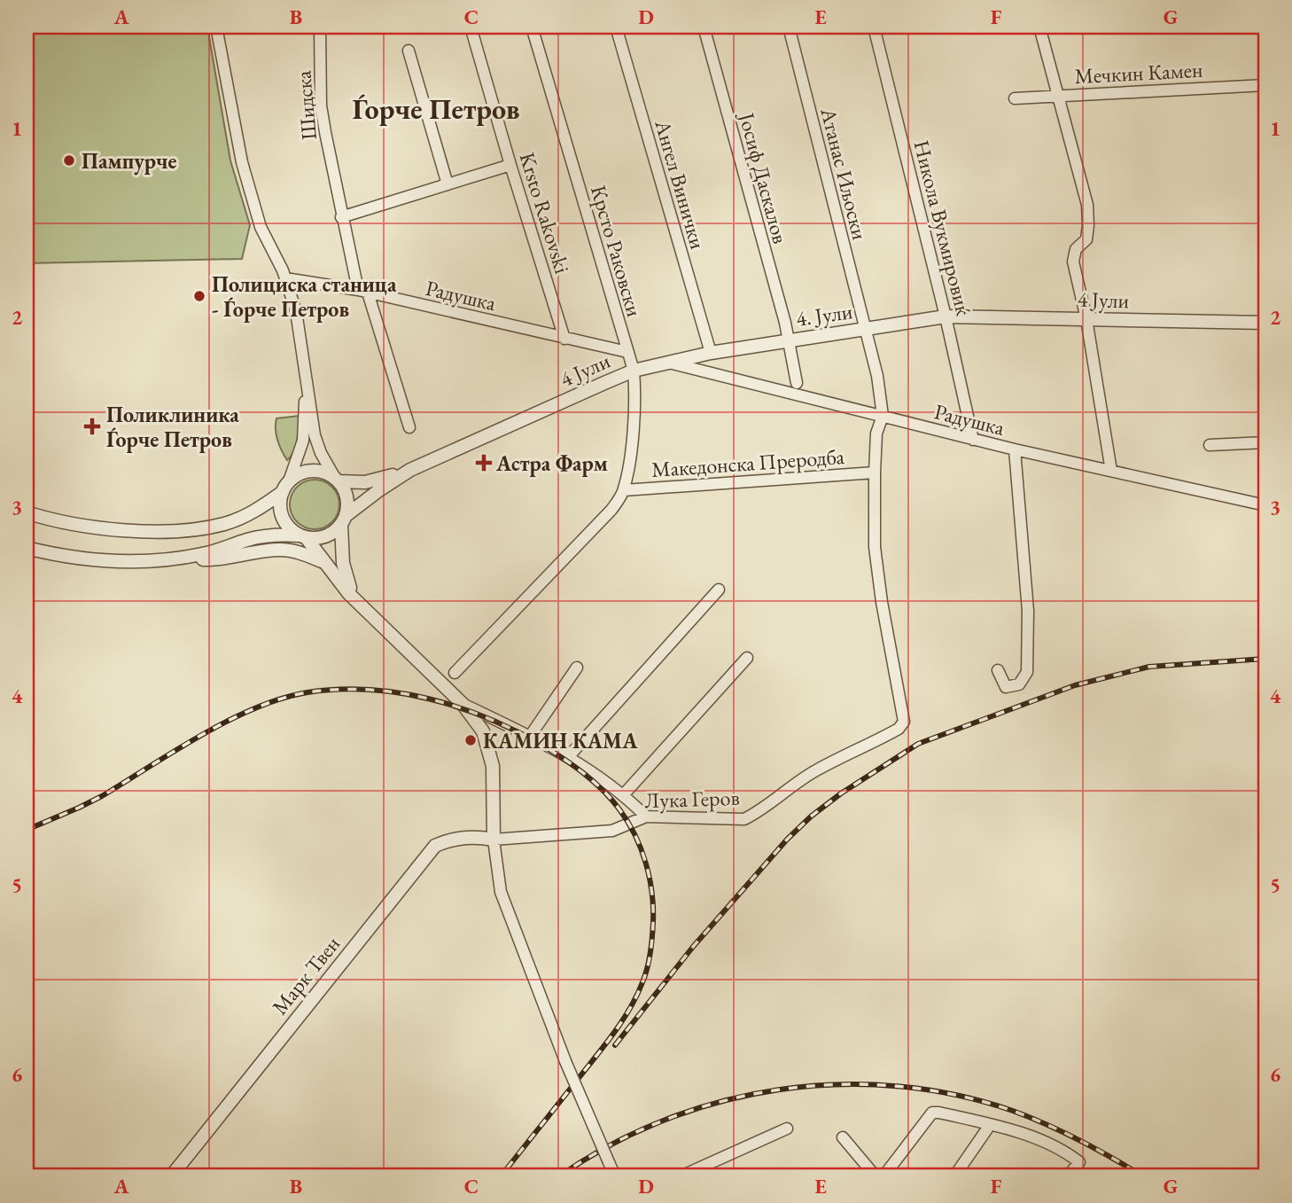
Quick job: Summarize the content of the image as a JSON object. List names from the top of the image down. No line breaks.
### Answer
{"streets":{"street":["Мечкин Камен","Шидска","Aтанас Иљоски","Јосиф Даскалов","Ангел Винички","Krsto Rakovski","Никола Вукмировиќ","Крсто Раковски","Радушка","4 Јули","4. Јули","Македонска Преродба","Лука Геров","Марк Твен"]},"crossings":[["Шидска","Радушка"],["Aтанас Иљоски","4 Јули"],["Aтанас Иљоски","4. Јули"],["Јосиф Даскалов","4 Јули"],["Јосиф Даскалов","4. Јули"],["Ангел Винички","4 Јули"],["Krsto Rakovski","Радушка"],["Никола Вукмировиќ","Радушка"],["Никола Вукмировиќ","4 Јули"],["Крсто Раковски","Радушка"],["Крсто Раковски","4 Јули"],["Крсто Раковски","Македонска Преродба"],["Радушка","4 Јули"],["4 Јули","4. Јули"],["Македонска Преродба","Лука Геров"],["Лука Геров","Марк Твен"]],"districts":["Ѓорче Петров"],"places":{"other":["Пампурче","Полициска станица - Ѓорче Петров","КАМИН КАМА"],"health":["Поликлиника Ѓорче Петров","Астра Фарм"]},"grid":{"columns":["A","B","C","D","E","F","G"],"rows":["1","2","3","4","5","6"]}}
